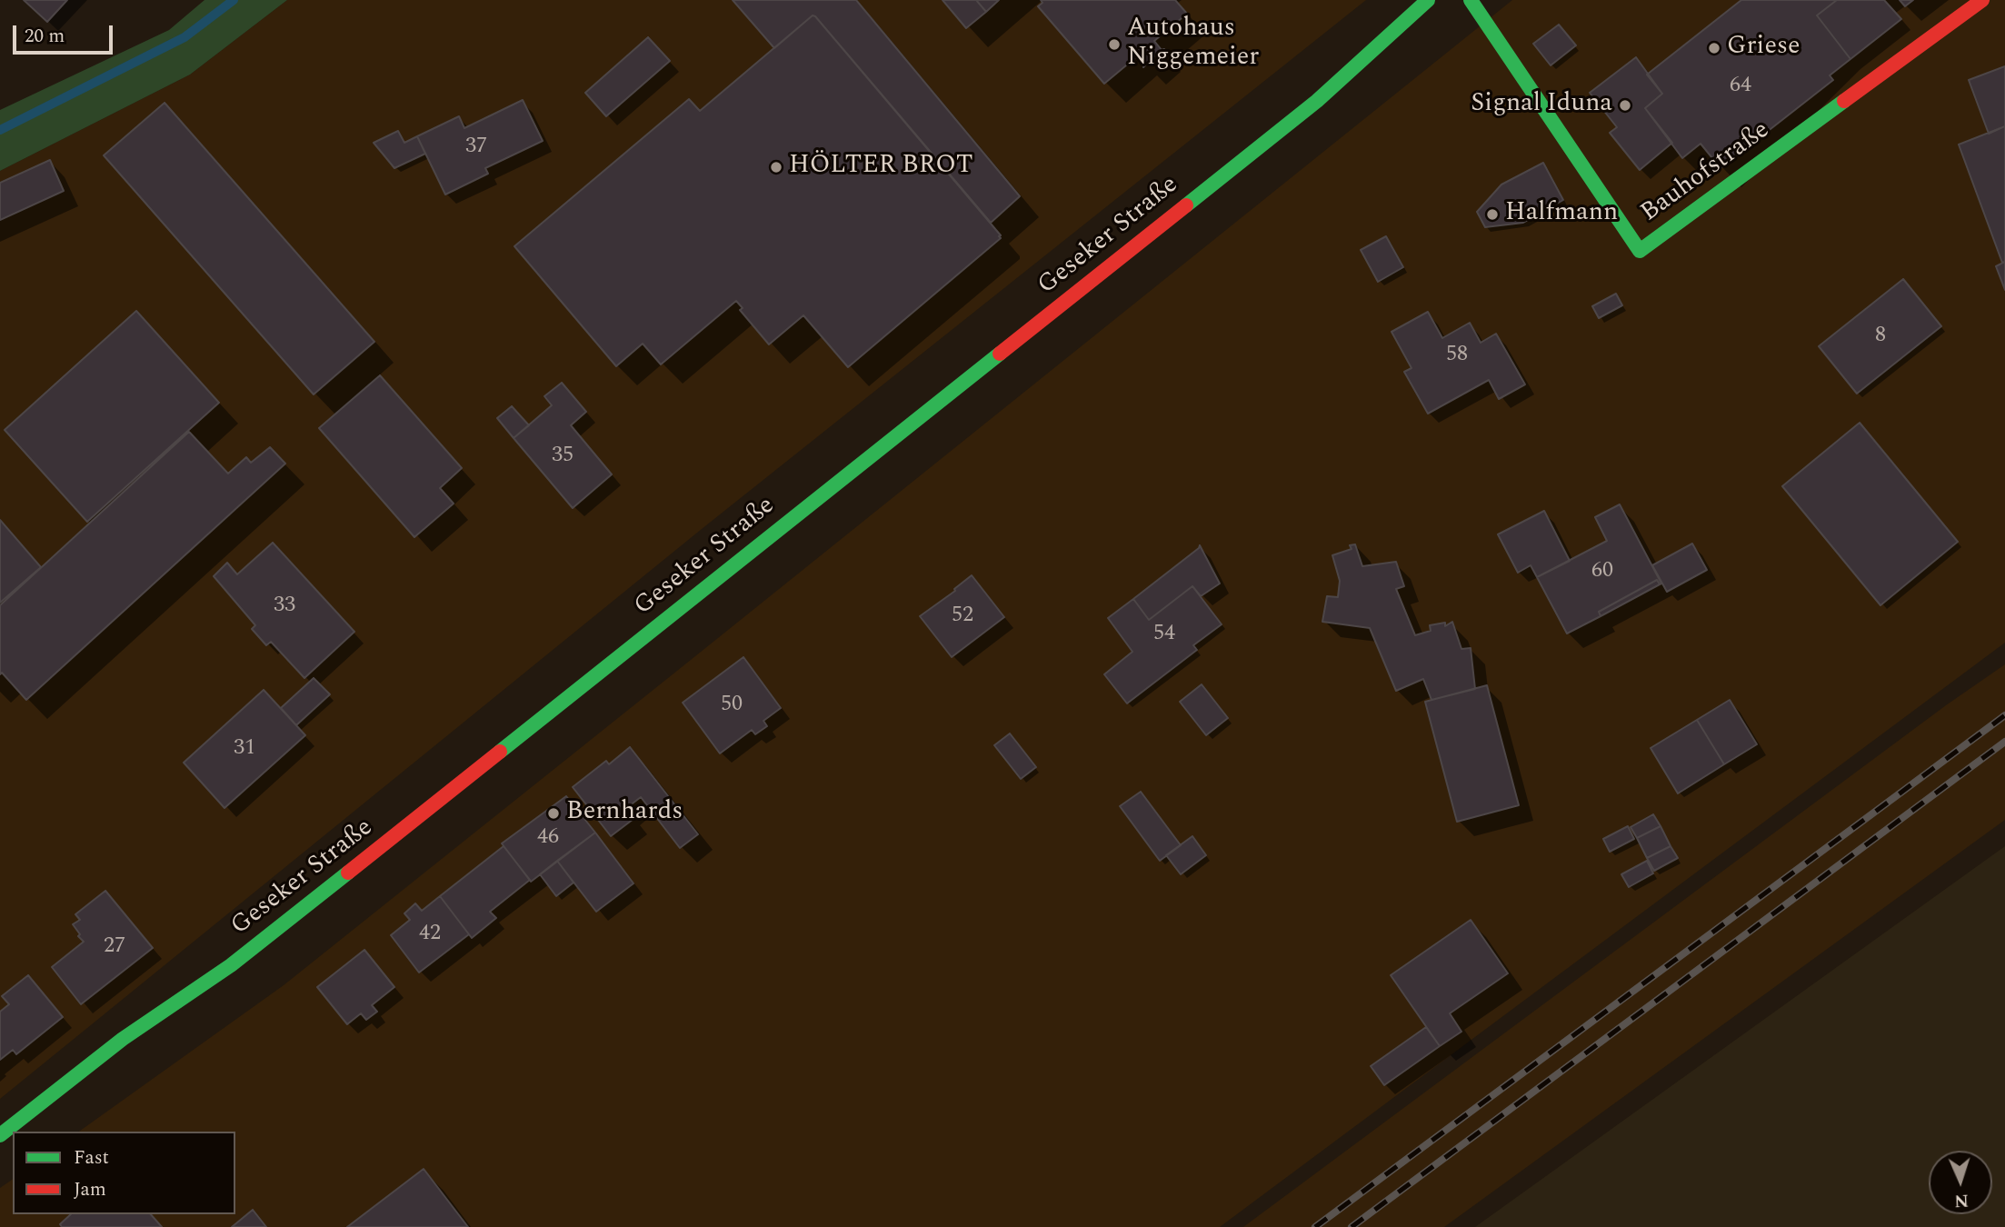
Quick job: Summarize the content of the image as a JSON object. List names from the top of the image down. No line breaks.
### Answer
{"streets":{"main road":["Bauhofstraße","Geseker Straße"]},"places":["Autohaus Niggemeier","Griese","Signal Iduna","HÖLTER BROT","Halfmann","Bernhards"],"house_numbers":["64","37","8","58","35","60","33","52","54","50","31","46","42","27"],"legend":["Fast","Jam"],"scale_bar":"20 m","north":"bottom"}
